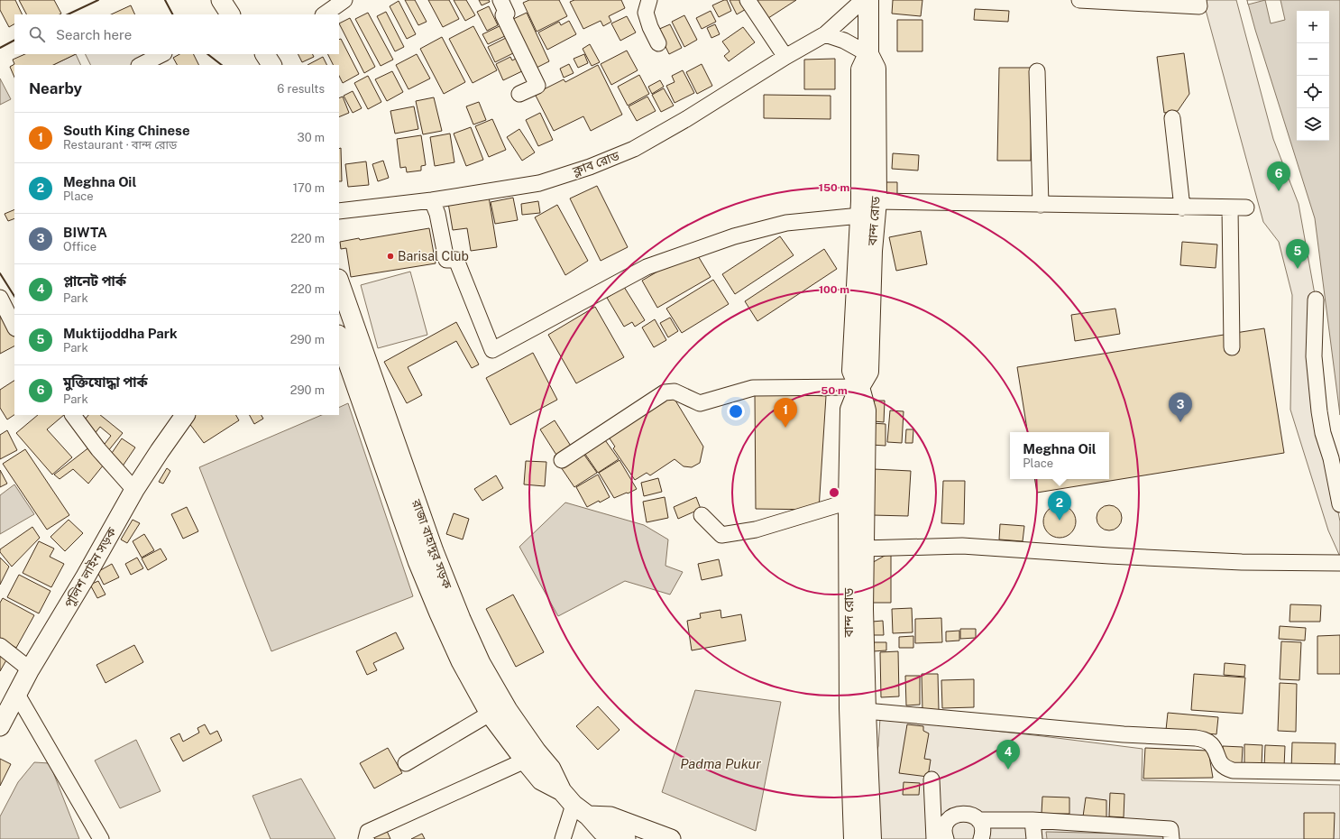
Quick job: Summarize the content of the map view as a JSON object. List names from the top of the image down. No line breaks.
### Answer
{"streets":{"highway":["বান্দ রোড"],"main road":["রাজা বাহাদুর সড়ক","পুলিশ লাইন সড়ক"],"street":["ক্লাব রোড"]},"water":["Padma Pukur"],"places":["Barisal Club"],"page":{"map_buttons":["+","−"],"search":"Search here","heading":["Nearby","6 results"],"list":[{"mark":"1","name":"South King Chinese","note":"Restaurant · বান্দ রোড","value":"30 m"},{"mark":"2","name":"Meghna Oil","note":"Place","value":"170 m"},{"mark":"3","name":"BIWTA","note":"Office","value":"220 m"},{"mark":"4","name":"প্লানেট পার্ক","note":"Park","value":"220 m"},{"mark":"5","name":"Muktijoddha Park","note":"Park","value":"290 m"},{"mark":"6","name":"মুক্তিযোদ্ধা পার্ক","note":"Park","value":"290 m"}],"pins":["6","5","3","1","2","4"],"popup":["Meghna Oil","Place"]},"rings":["150 m","100 m","50 m"]}
